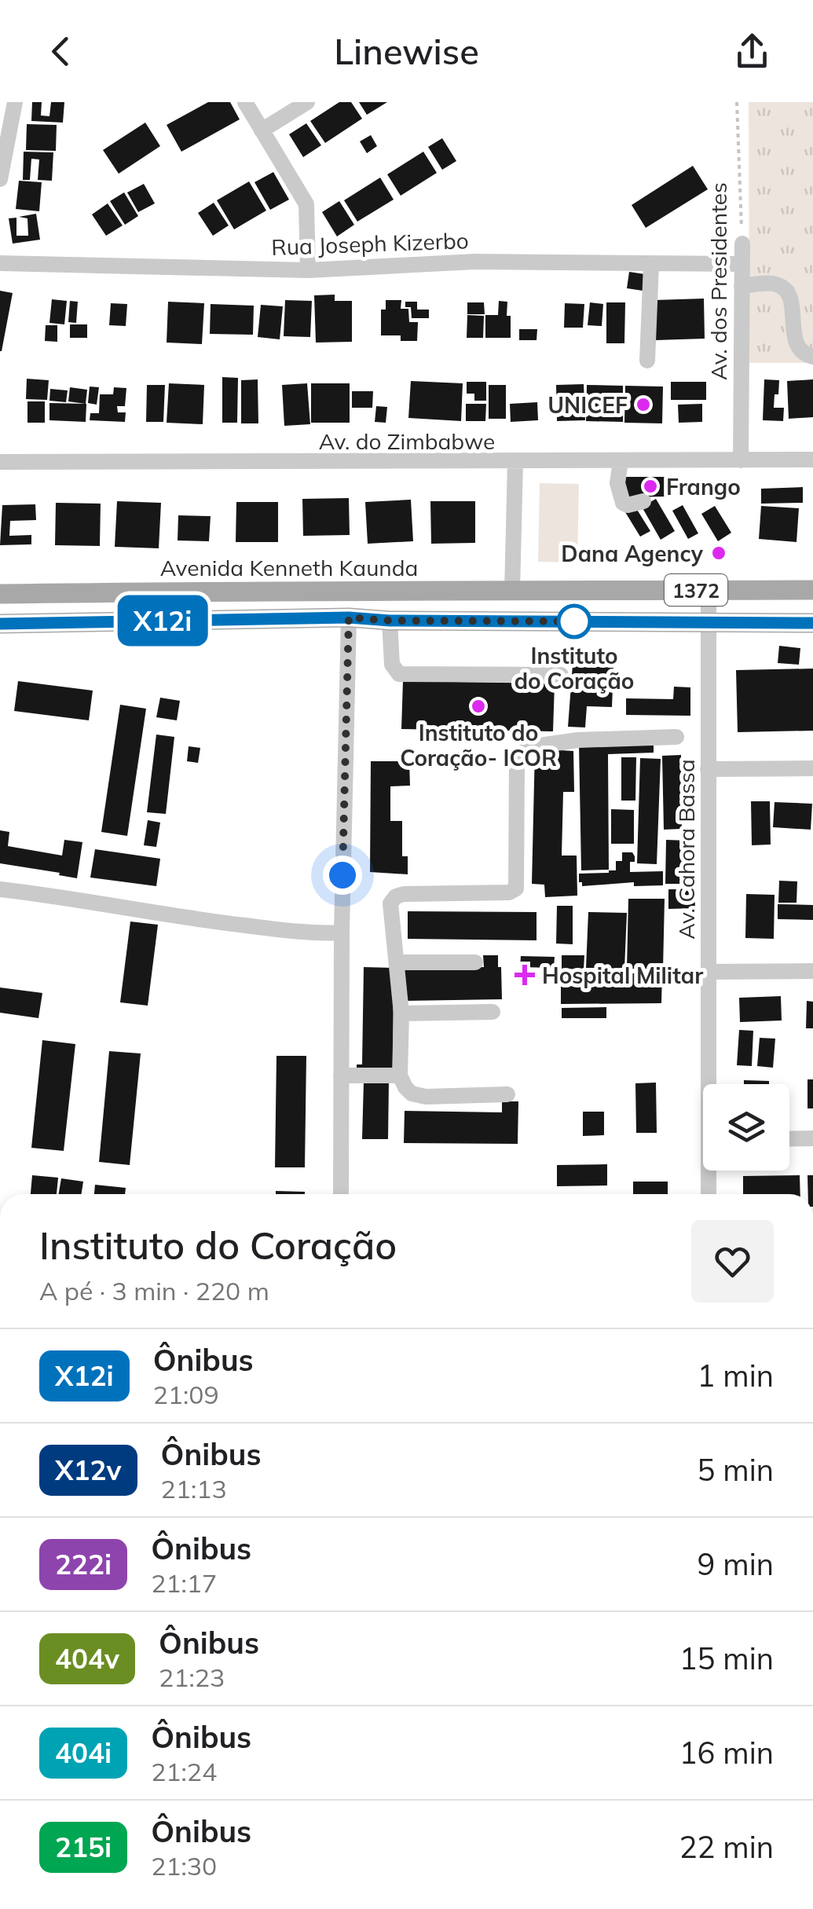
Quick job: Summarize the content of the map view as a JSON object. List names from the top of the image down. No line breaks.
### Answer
{"streets":{"main road":["Avenida Kenneth Kaunda","1372"],"street":["Rua Joseph Kizerbo","Av. dos Presidentes","Av. do Zimbabwe","Av. Cahora Bassa"]},"crossings":[["Rua Joseph Kizerbo","Av. dos Presidentes"],["Av. dos Presidentes","Av. do Zimbabwe"],["Avenida Kenneth Kaunda","1372"],["Avenida Kenneth Kaunda","Av. Cahora Bassa"],["1372","Av. Cahora Bassa"]],"places":{"other":["UNICEF","Frango","Dana Agency","Instituto do Coração","Instituto do Coração- ICOR"],"health":["Hospital Militar"]},"lines":["bus line X12i"],"page":{"header":"Linewise","on_map":"X12i","heading":["Instituto do Coração","A pé · 3 min · 220 m"],"list":[{"mark":"X12i","name":"Ônibus","note":"21:09","value":"1 min"},{"mark":"X12v","name":"Ônibus","note":"21:13","value":"5 min"},{"mark":"222i","name":"Ônibus","note":"21:17","value":"9 min"},{"mark":"404v","name":"Ônibus","note":"21:23","value":"15 min"},{"mark":"404i","name":"Ônibus","note":"21:24","value":"16 min"},{"mark":"215i","name":"Ônibus","note":"21:30","value":"22 min"}]}}
